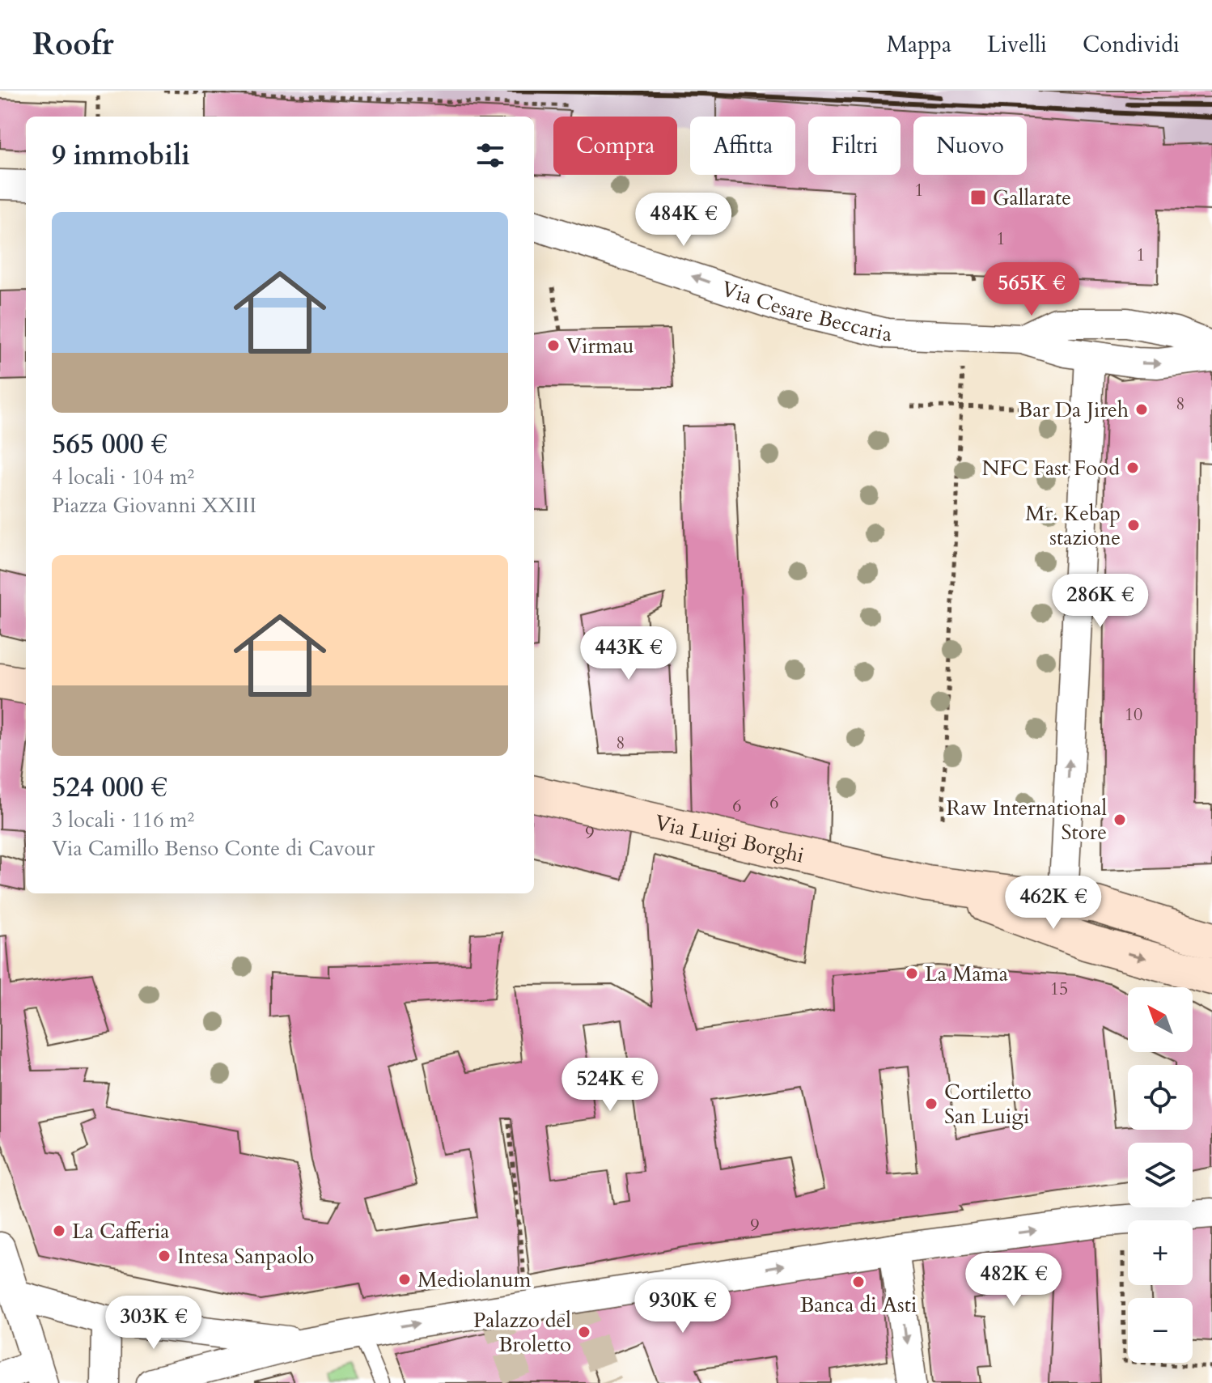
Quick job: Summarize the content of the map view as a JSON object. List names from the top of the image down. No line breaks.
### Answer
{"streets":{"street":["Via Cesare Beccaria","Via Luigi Borghi"]},"places":{"transit":["Gallarate"],"other":["Virmau","Bar Da Jireh","NFC Fast Food","Mr. Kebap stazione","Raw International Store","La Mama","Cortiletto San Luigi","La Cafferia","Intesa Sanpaolo","Mediolanum","Banca di Asti","Palazzo del Broletto"]},"house_numbers":["1","1","1","8","10","8","6","6","9","15","9"],"north":"top left","page":{"header":"Roofr","nav":["Mappa","Livelli","Condividi"],"chip":["Compra","Affitta","Filtri","Nuovo"],"heading":"9 immobili","price":["484K €","565K €","286K €","443K €","462K €","524K €","482K €","930K €","303K €"],"list":[{"name":"565 000 €","note":"4 locali · 104 m² · Piazza Giovanni XXIII"},{"name":"524 000 €","note":"3 locali · 116 m² · Via Camillo Benso Conte di Cavour"}],"map_buttons":["+","−"]}}
